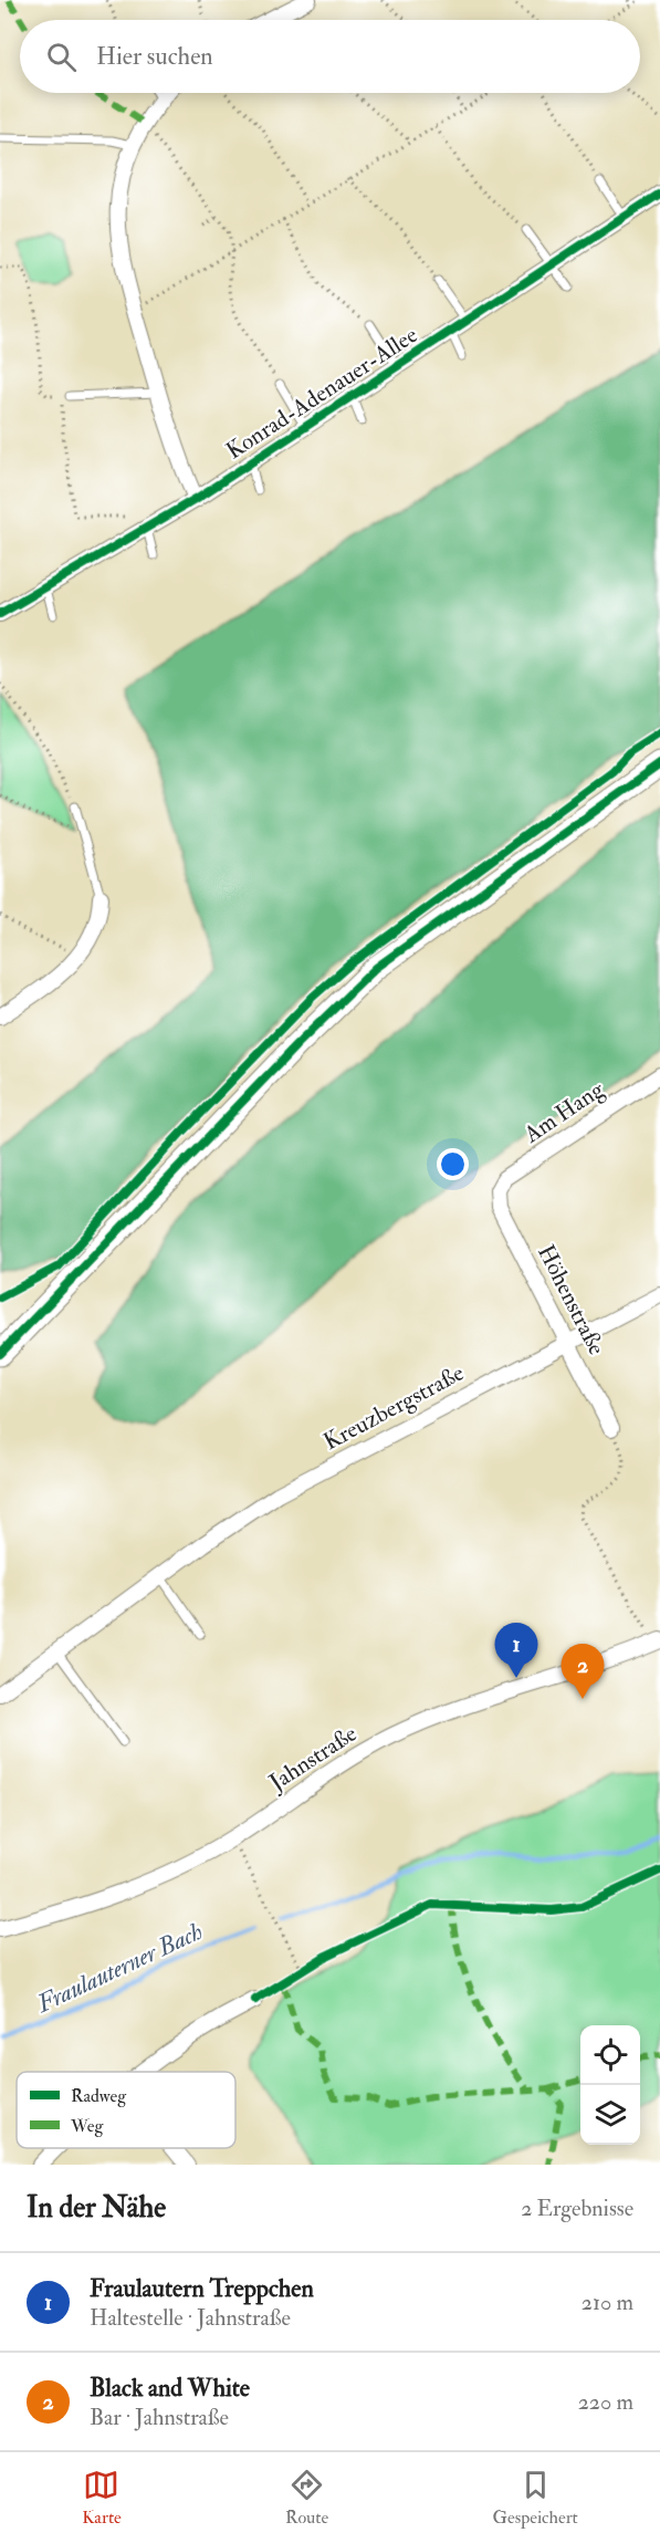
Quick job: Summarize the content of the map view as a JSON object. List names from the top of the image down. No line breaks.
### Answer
{"streets":{"street":["Konrad-Adenauer-Allee","Am Hang","Höhenstraße","Kreuzbergstraße","Jahnstraße"]},"crossings":[["Am Hang","Höhenstraße"],["Höhenstraße","Kreuzbergstraße"]],"water":["Fraulauterner Bach"],"legend":["Radweg","Weg"],"page":{"search":"Hier suchen","pins":["1","2"],"heading":["In der Nähe","2 Ergebnisse"],"list":[{"mark":"1","name":"Fraulautern Treppchen","note":"Haltestelle · Jahnstraße","value":"210 m"},{"mark":"2","name":"Black and White","note":"Bar · Jahnstraße","value":"220 m"}],"nav":["Karte","Route","Gespeichert"]}}
